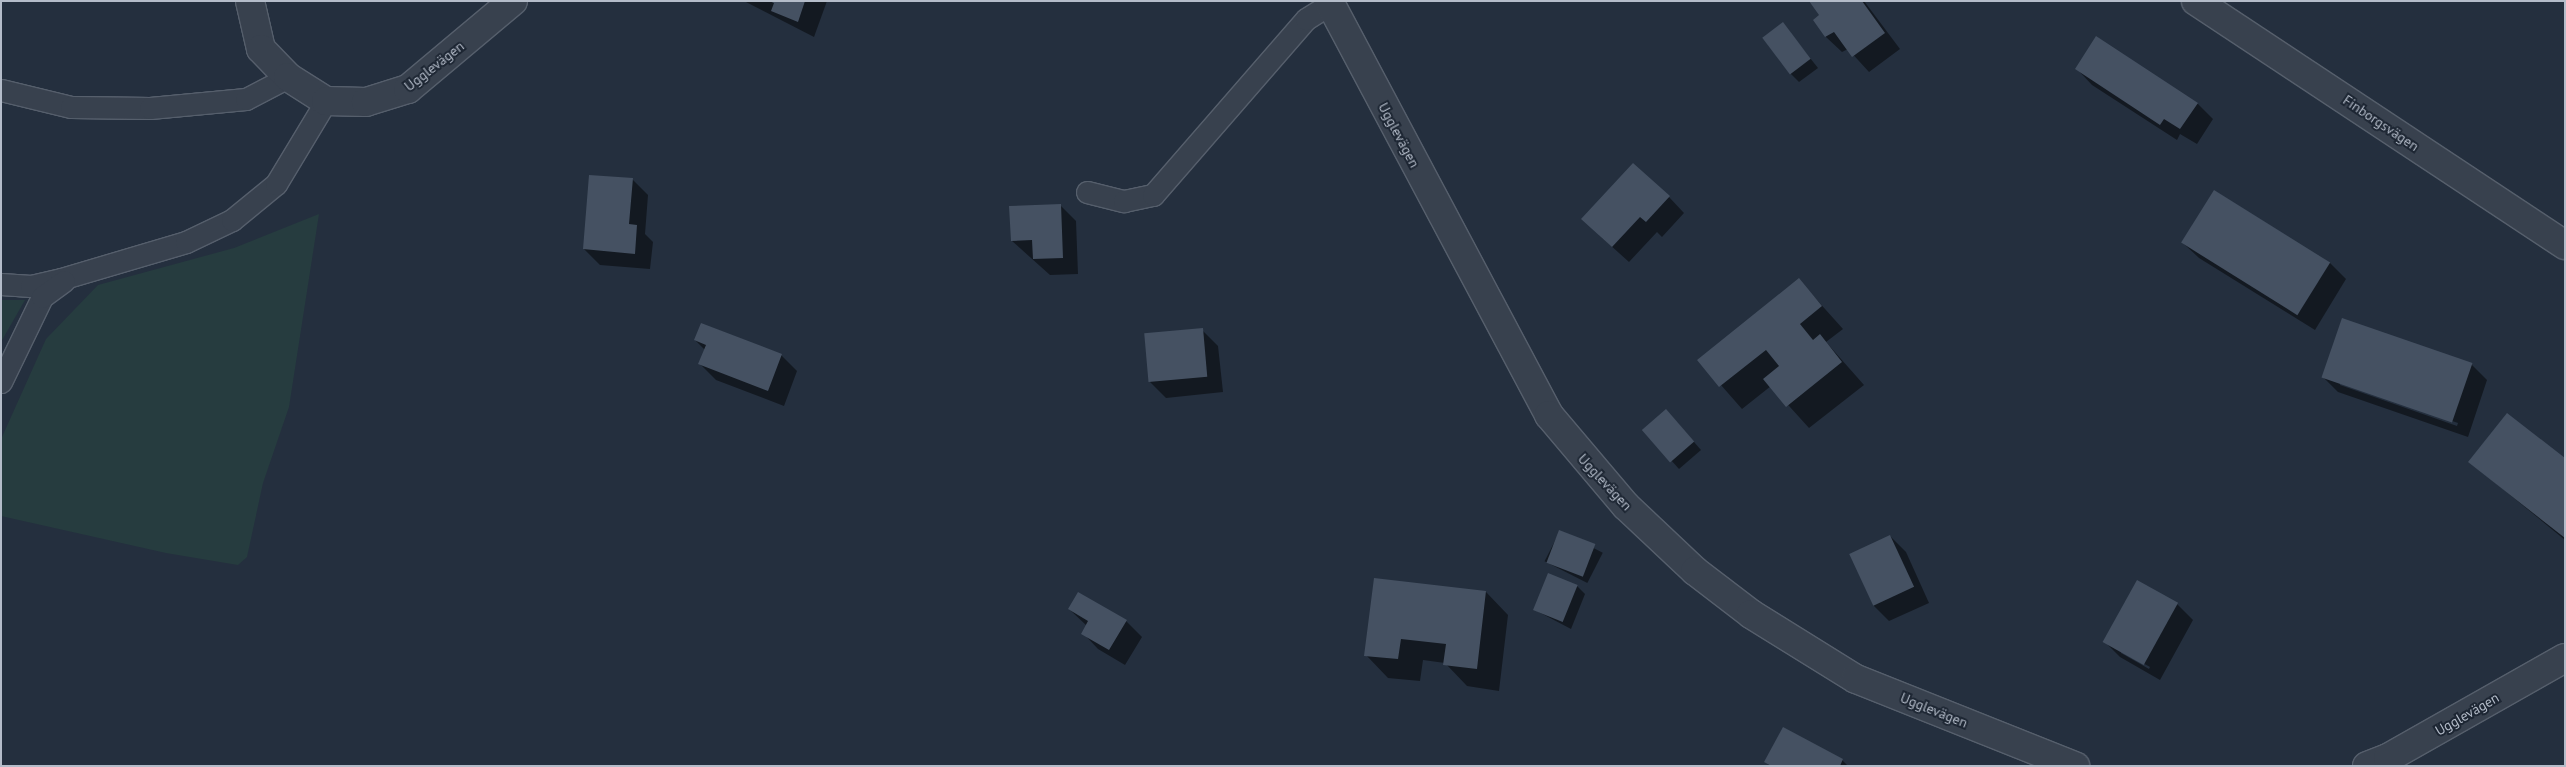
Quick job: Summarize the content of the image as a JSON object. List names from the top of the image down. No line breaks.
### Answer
{"streets":{"street":["Ugglevägen","Finborgsvägen"]}}
